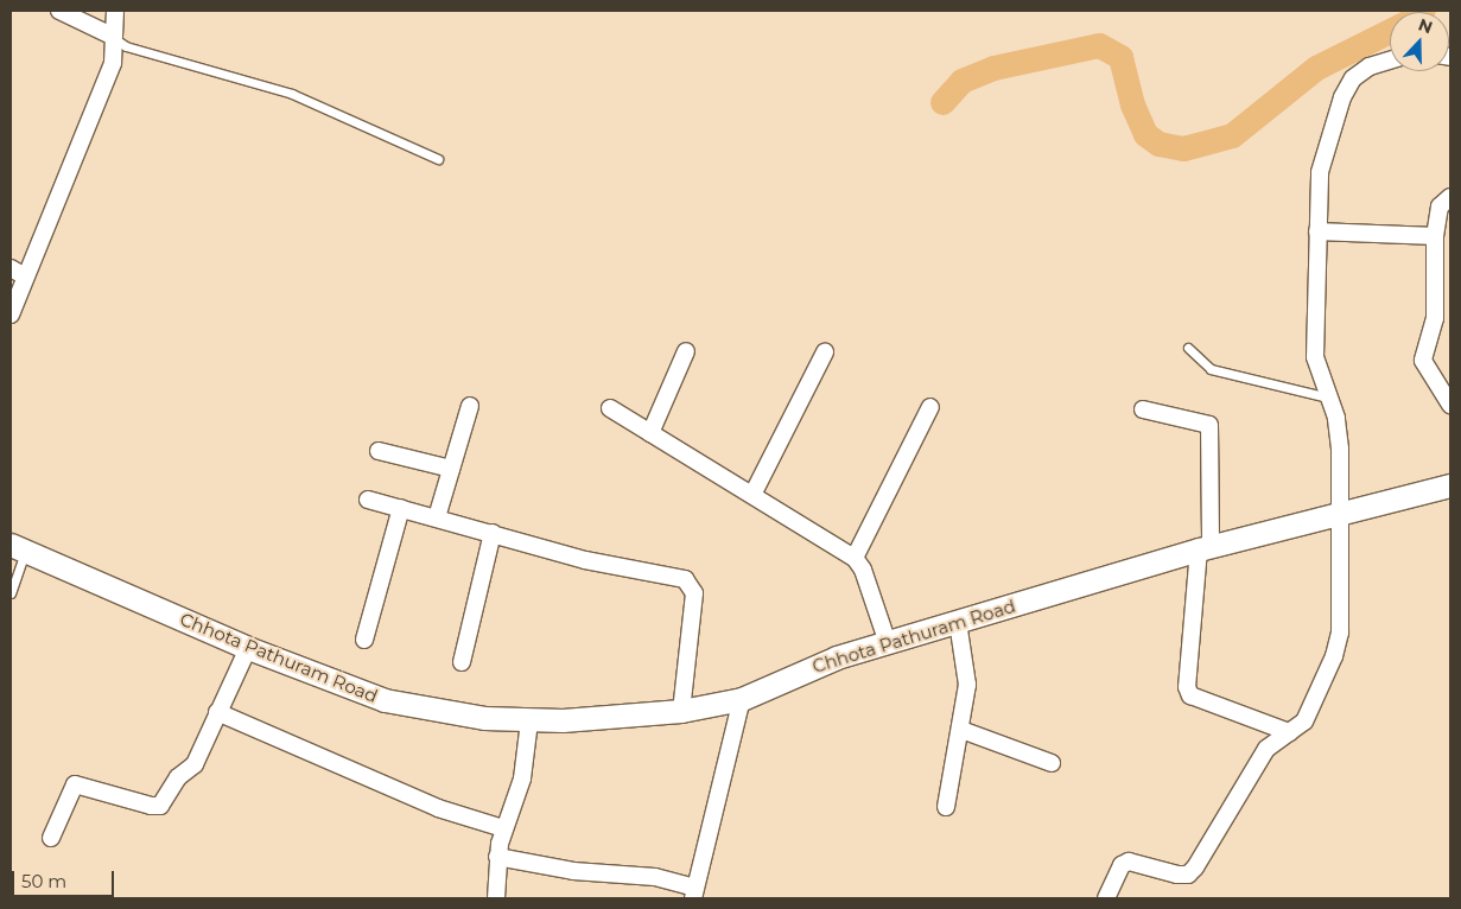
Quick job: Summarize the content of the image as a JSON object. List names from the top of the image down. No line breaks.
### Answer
{"streets":{"street":["Chhota Pathuram Road"]},"scale_bar":"50 m","north":"top"}
